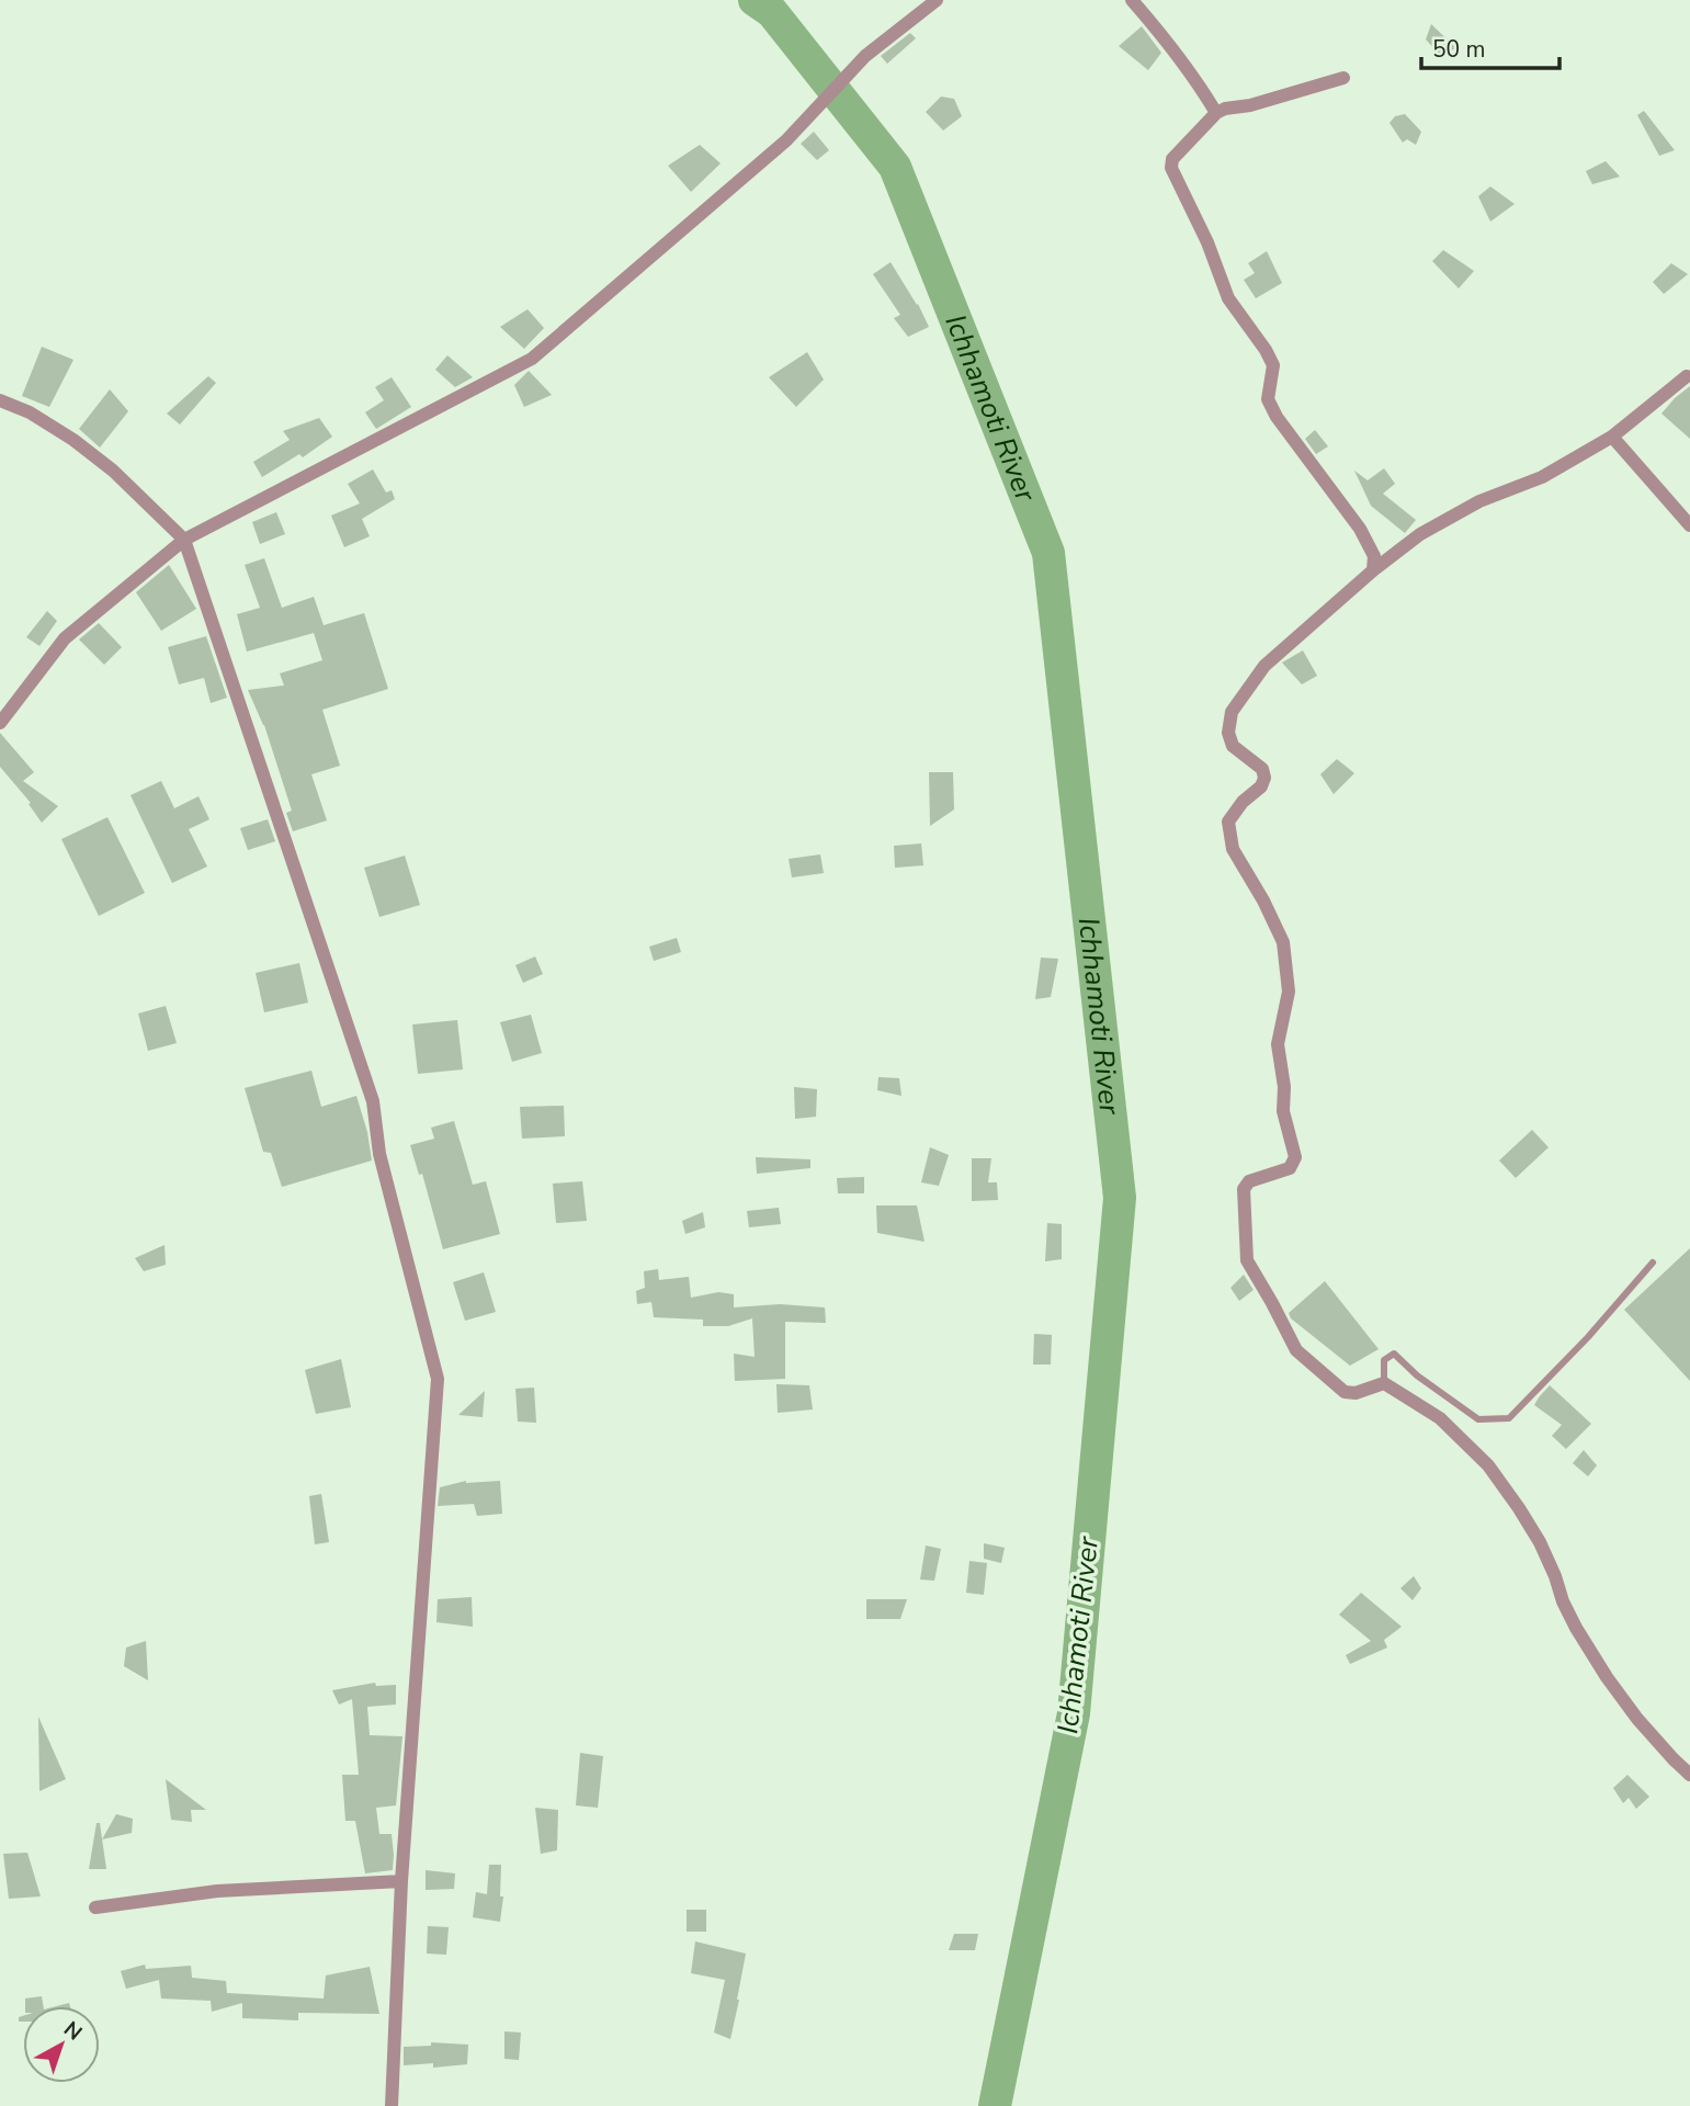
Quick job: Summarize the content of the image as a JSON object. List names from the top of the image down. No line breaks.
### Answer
{"water":["Ichhamoti River"],"scale_bar":"50 m","north":"top right"}
